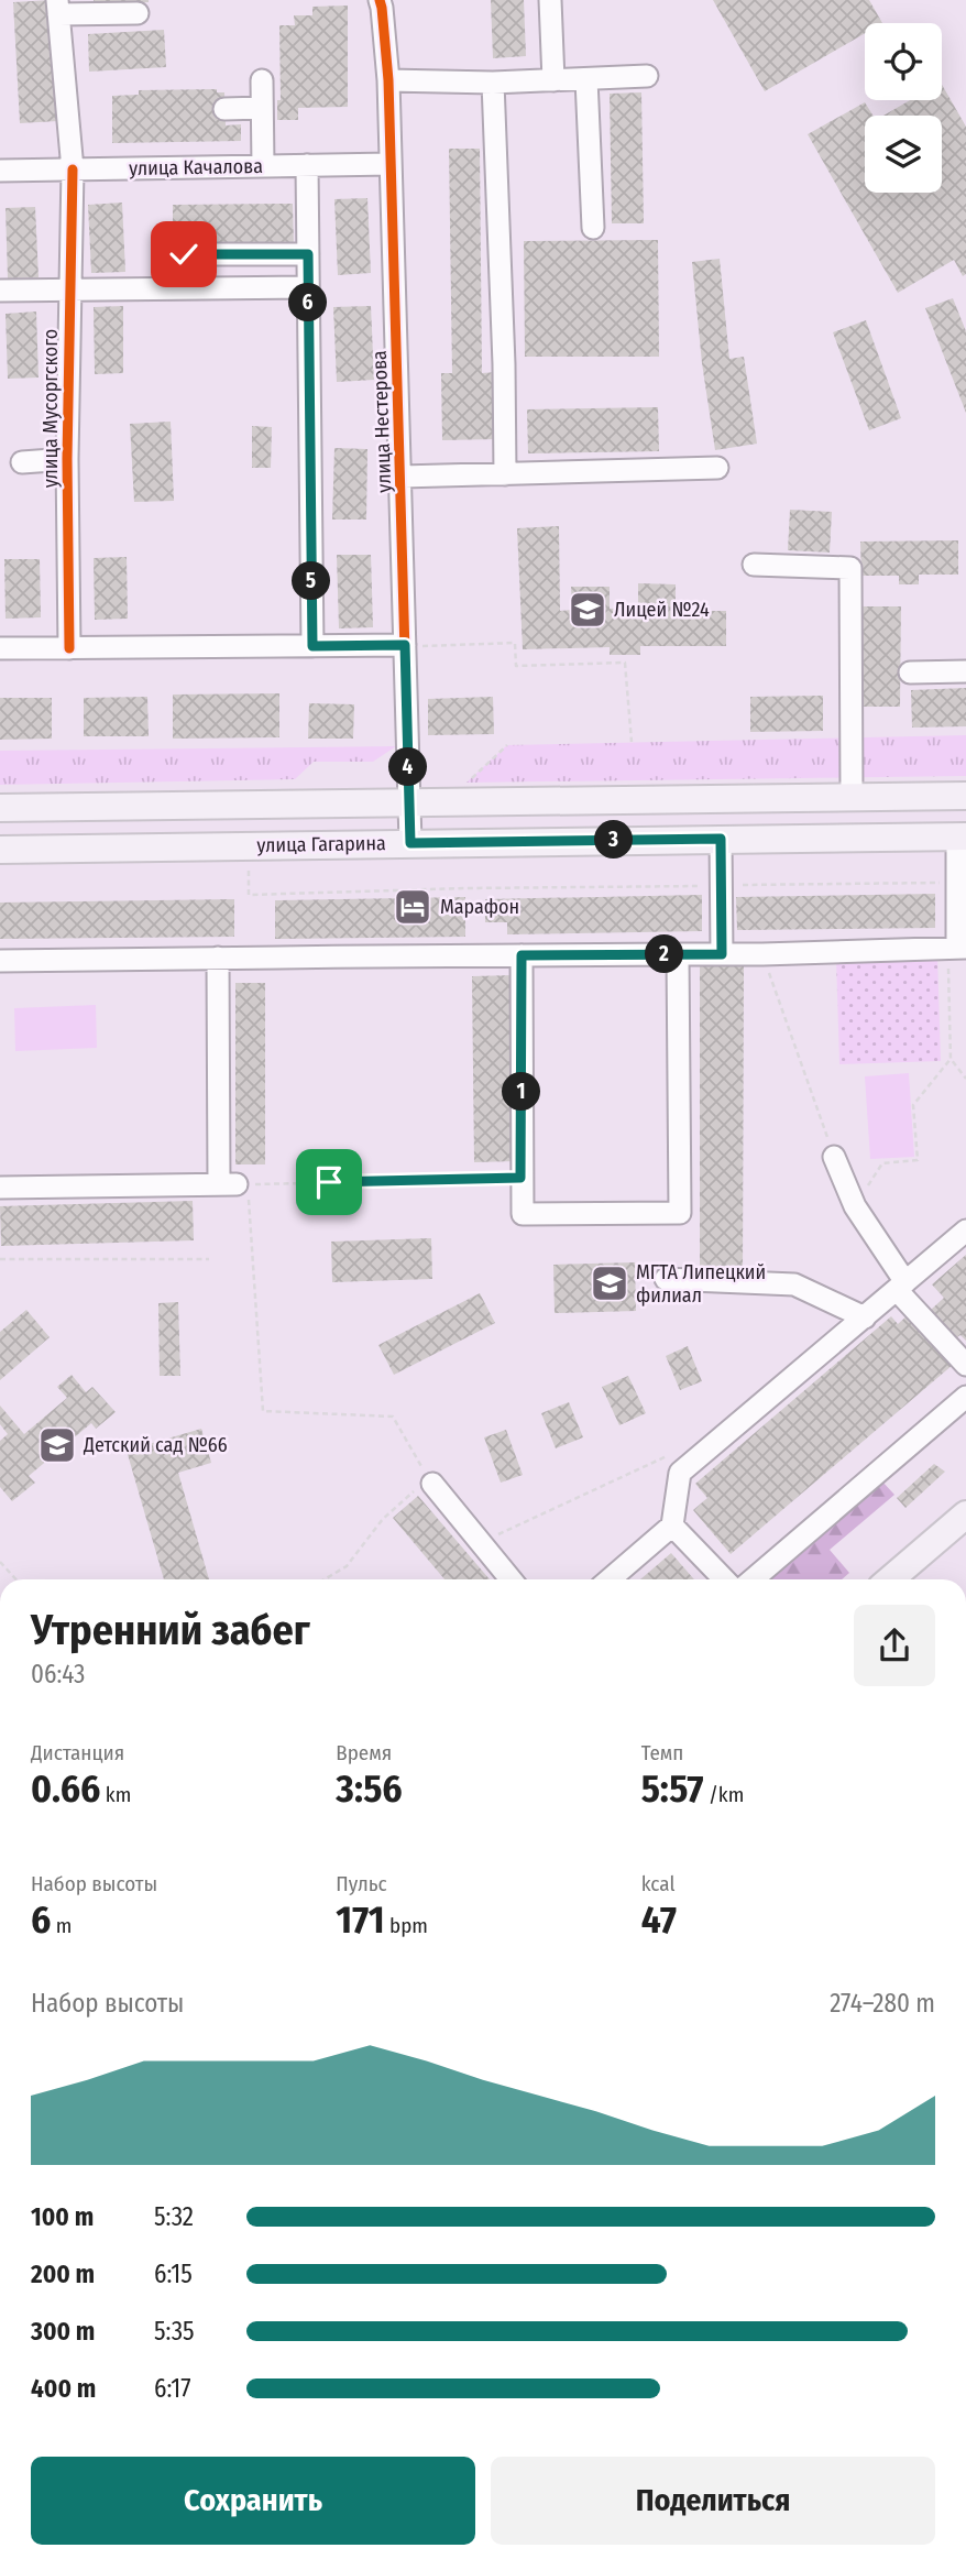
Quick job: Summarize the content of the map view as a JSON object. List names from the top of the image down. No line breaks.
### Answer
{"streets":{"main road":["улица Гагарина"],"street":["улица Качалова","улица Мусоргского","улица Нестерова"]},"crossings":[["улица Качалова","улица Мусоргского"],["улица Качалова","улица Нестерова"],["улица Нестерова","улица Гагарина"]],"places":{"school or university":["Лицей №24","МГТА Липецкий филиал","Детский сад №66"],"hotel":["Марафон"]},"page":{"pins":["6","5","4","3","2","1"],"heading":["Утренний забег","06:43"],"stats":[["Дистанция","0.66 km"],["Время","3:56"],["Темп","5:57 /km"],["Набор высоты","6 m"],["Пульс","171 bpm"],["kcal","47"]],"chart":["Набор высоты","274–280 m"],"list":[{"name":"100 m","note":"5:32"},{"name":"200 m","note":"6:15"},{"name":"300 m","note":"5:35"},{"name":"400 m","note":"6:17"}],"buttons":["Сохранить","Поделиться"]}}
